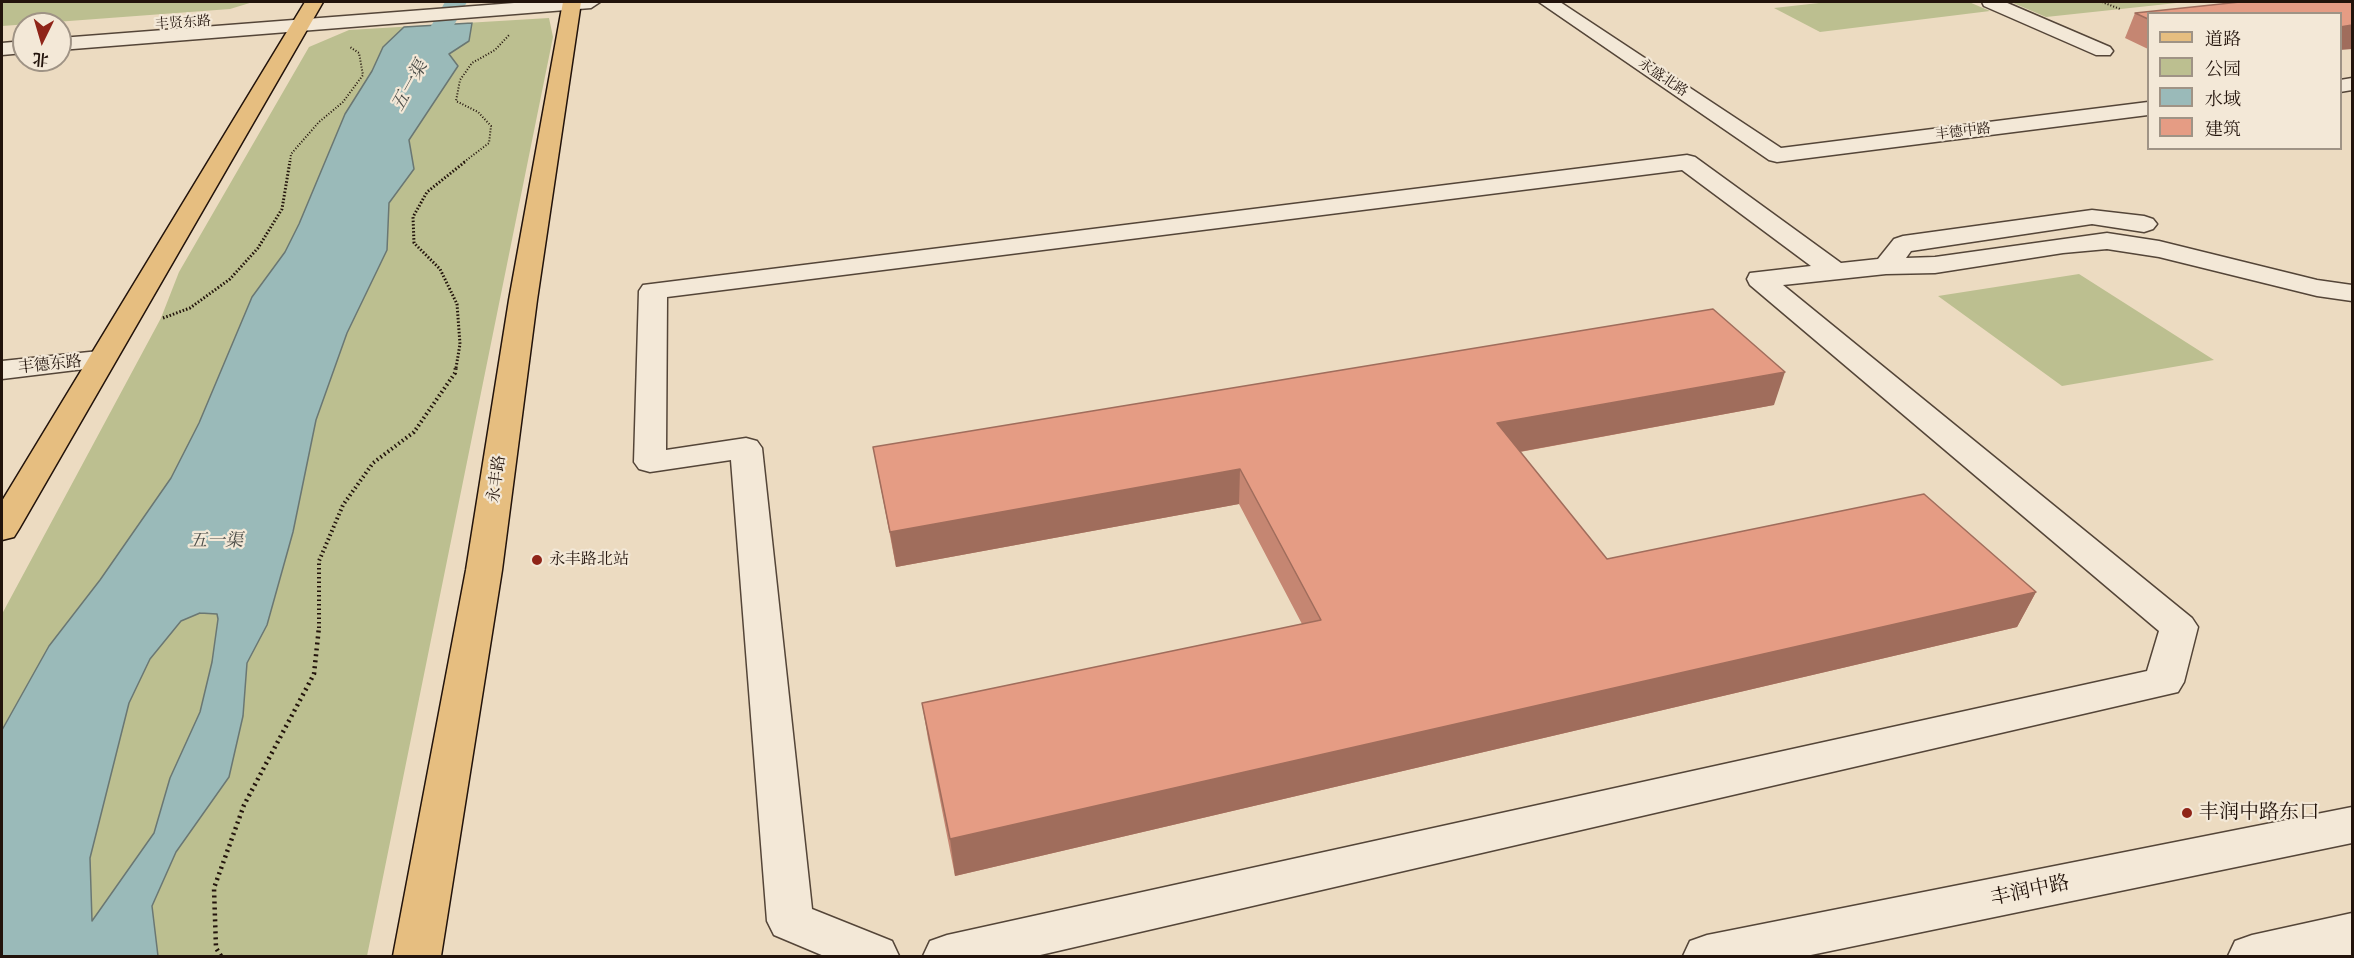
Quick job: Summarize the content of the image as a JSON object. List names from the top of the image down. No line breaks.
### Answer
{"streets":{"main road":["永丰路"],"street":["丰贤东路","永盛北路","丰德中路","丰德东路","丰润中路"]},"crossings":[["永盛北路","丰德中路"]],"water":["五一渠"],"places":["永丰路北站","丰润中路东口"],"legend":["道路","公园","水域","建筑"],"north":"bottom"}
